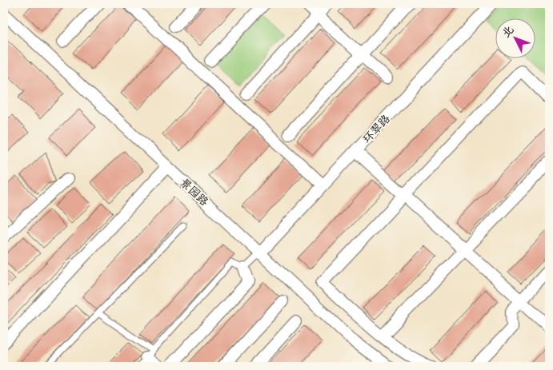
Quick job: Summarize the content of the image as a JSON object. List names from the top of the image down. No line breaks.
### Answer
{"streets":{"street":["环翠路","景园路"]},"crossings":[["环翠路","景园路"]],"north":"top left"}
